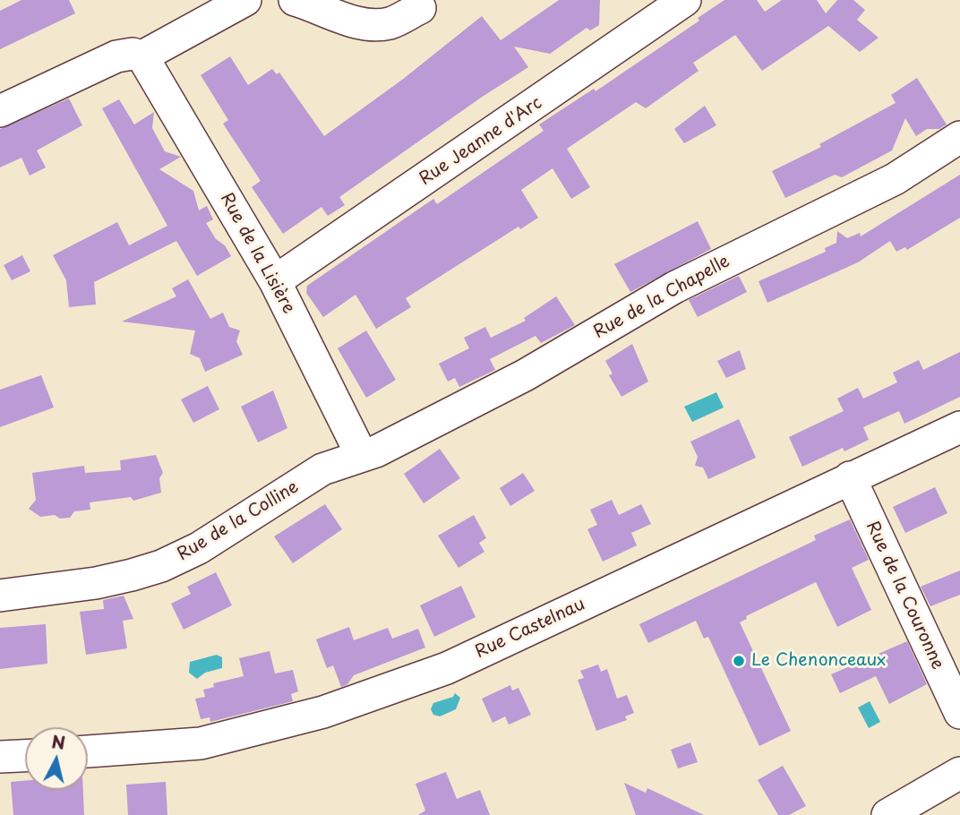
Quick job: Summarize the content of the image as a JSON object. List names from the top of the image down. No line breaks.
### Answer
{"streets":{"street":["Rue Jeanne d'Arc","Rue de la Lisière","Rue de la Chapelle","Rue de la Colline","Rue de la Couronne","Rue Castelnau"]},"crossings":[["Rue Jeanne d'Arc","Rue de la Lisière"],["Rue de la Lisière","Rue de la Chapelle"],["Rue de la Lisière","Rue de la Colline"],["Rue de la Chapelle","Rue de la Colline"],["Rue de la Couronne","Rue Castelnau"]],"places":["Le Chenonceaux"],"north":"top"}
